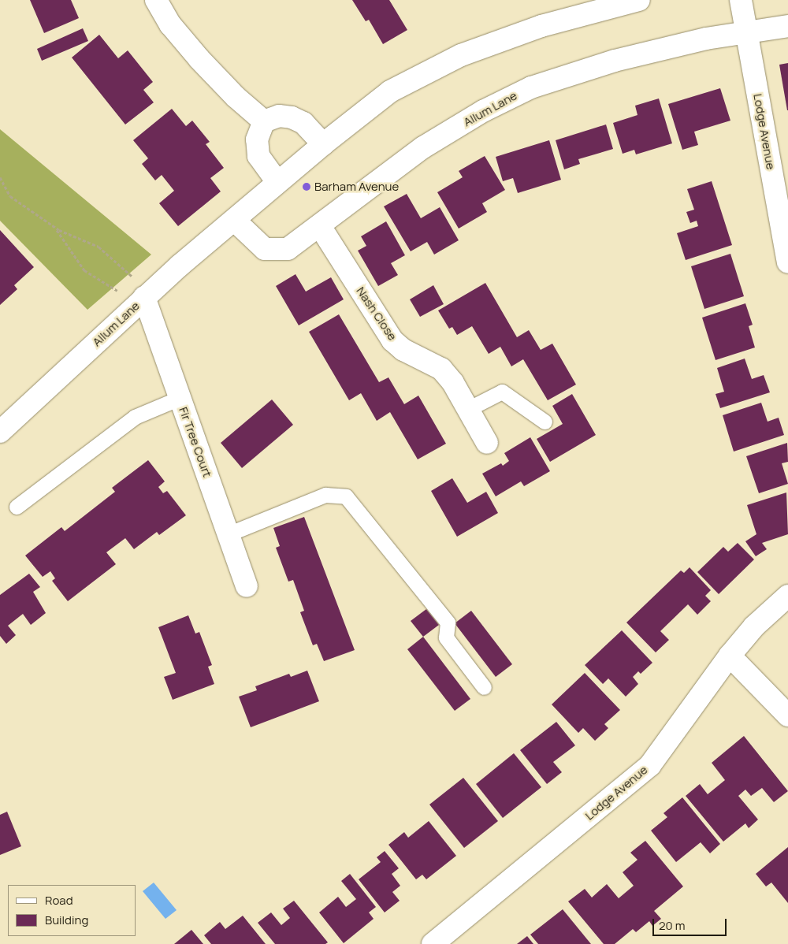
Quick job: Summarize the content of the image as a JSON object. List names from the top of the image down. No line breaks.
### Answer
{"streets":{"street":["Allum Lane","Lodge Avenue","Nash Close","Fir Tree Court"]},"crossings":[["Allum Lane","Lodge Avenue"],["Allum Lane","Nash Close"],["Allum Lane","Fir Tree Court"]],"places":["Barham Avenue"],"legend":["Road","Building"],"scale_bar":"20 m"}
